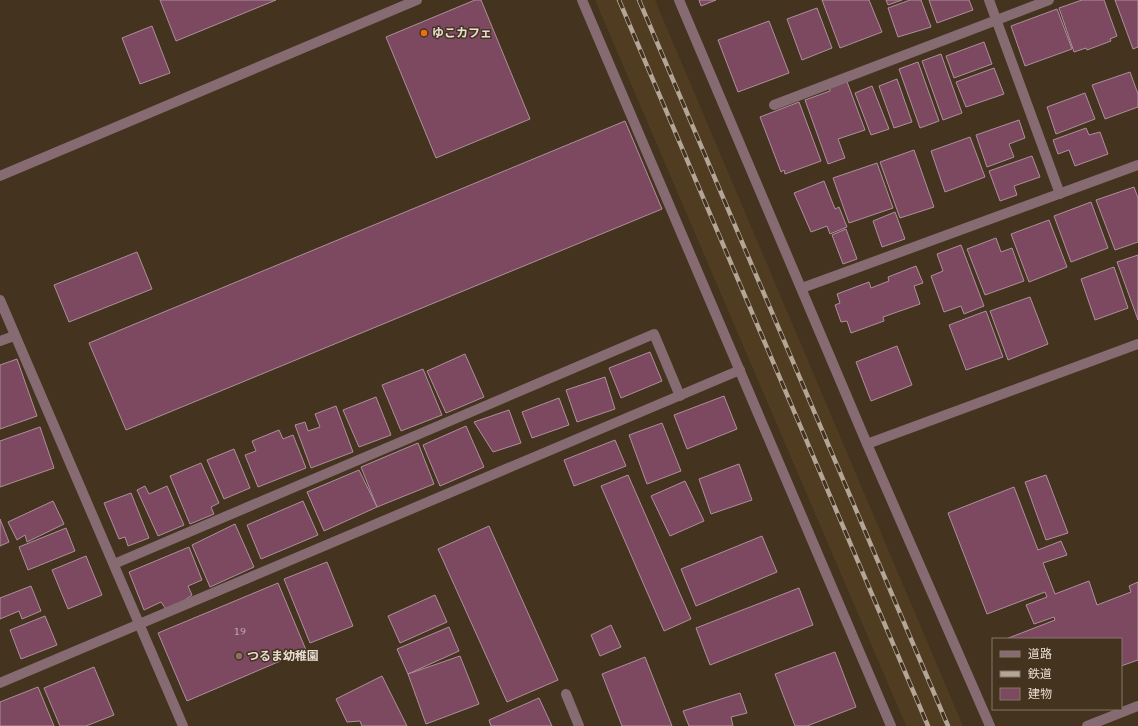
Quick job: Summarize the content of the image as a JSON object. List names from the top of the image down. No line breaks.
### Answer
{"places":["ゆこカフェ","つるま幼稚園"],"house_numbers":["19"],"legend":["道路","鉄道","建物"]}
